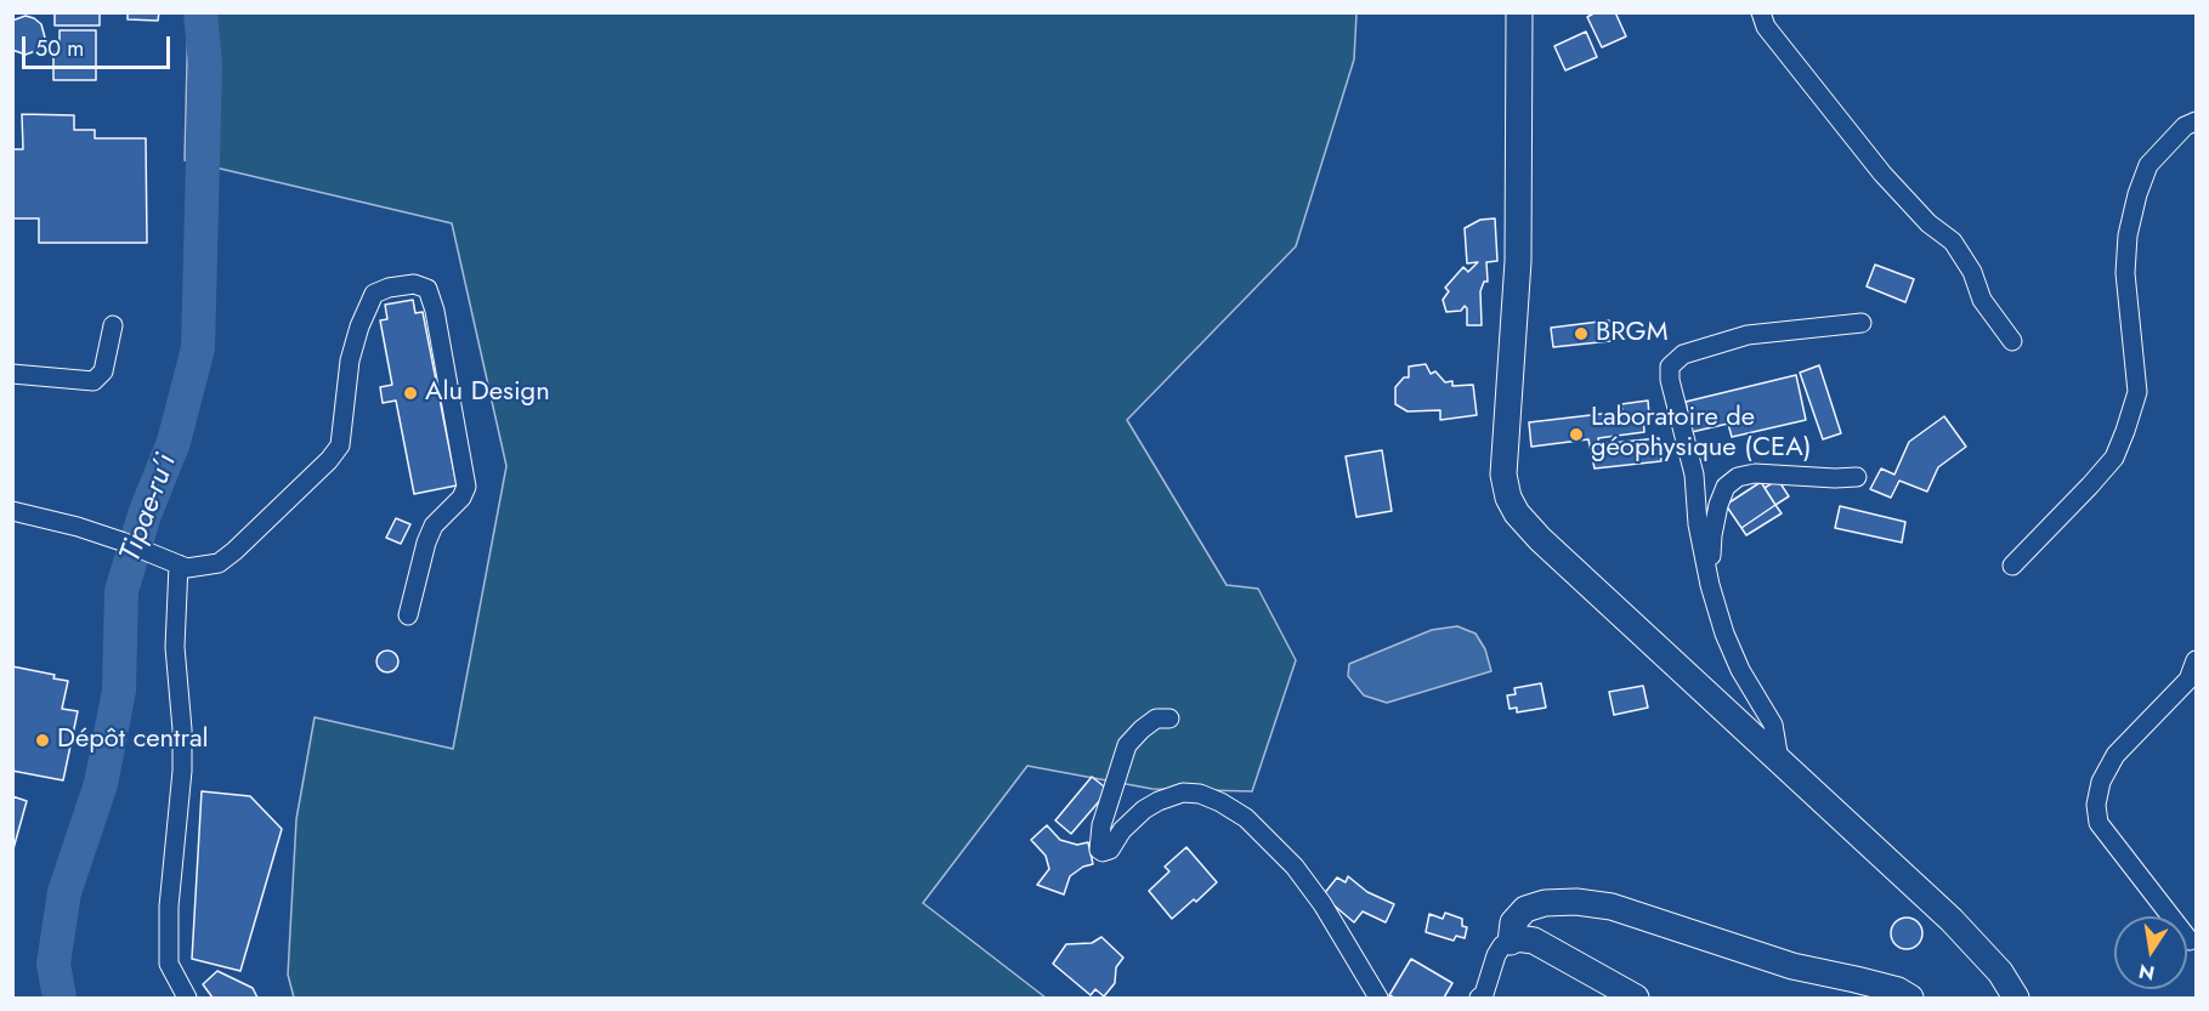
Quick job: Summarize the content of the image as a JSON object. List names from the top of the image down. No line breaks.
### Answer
{"water":["Tipae-ru’i"],"places":["BRGM","Alu Design","Laboratoire de géophysique (CEA)","Dépôt central"],"scale_bar":"50 m","north":"bottom"}
